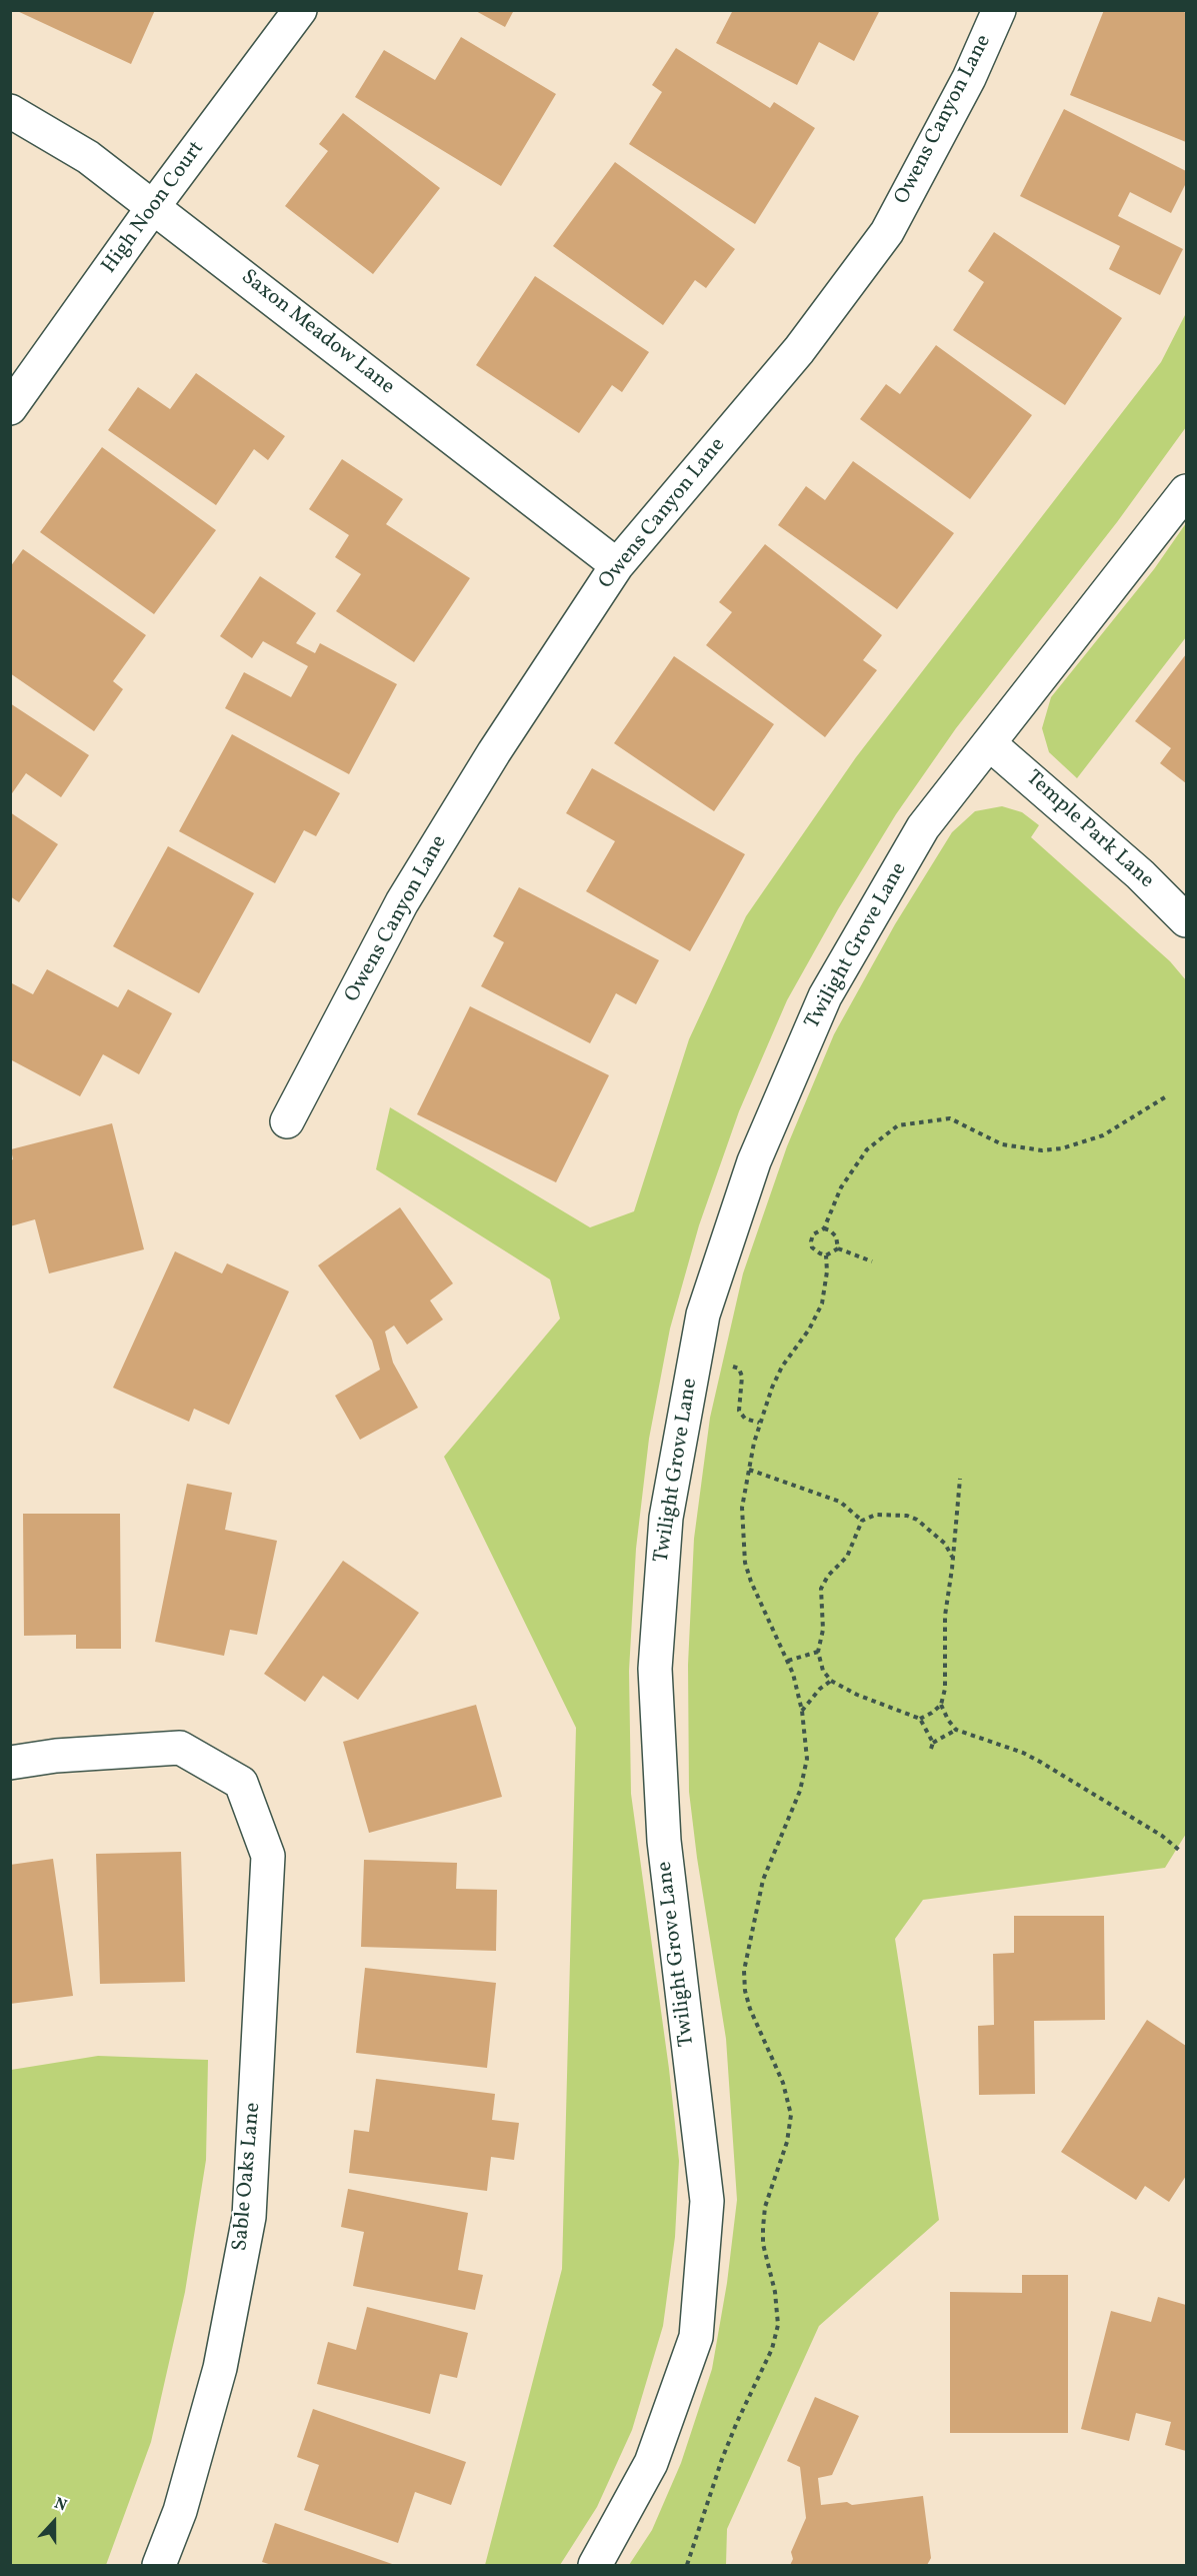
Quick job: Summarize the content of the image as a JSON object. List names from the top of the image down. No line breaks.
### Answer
{"streets":{"street":["Owens Canyon Lane","High Noon Court","Saxon Meadow Lane","Temple Park Lane","Twilight Grove Lane","Sable Oaks Lane"]},"crossings":[["Owens Canyon Lane","Saxon Meadow Lane"],["High Noon Court","Saxon Meadow Lane"],["Temple Park Lane","Twilight Grove Lane"]],"north":"top"}
